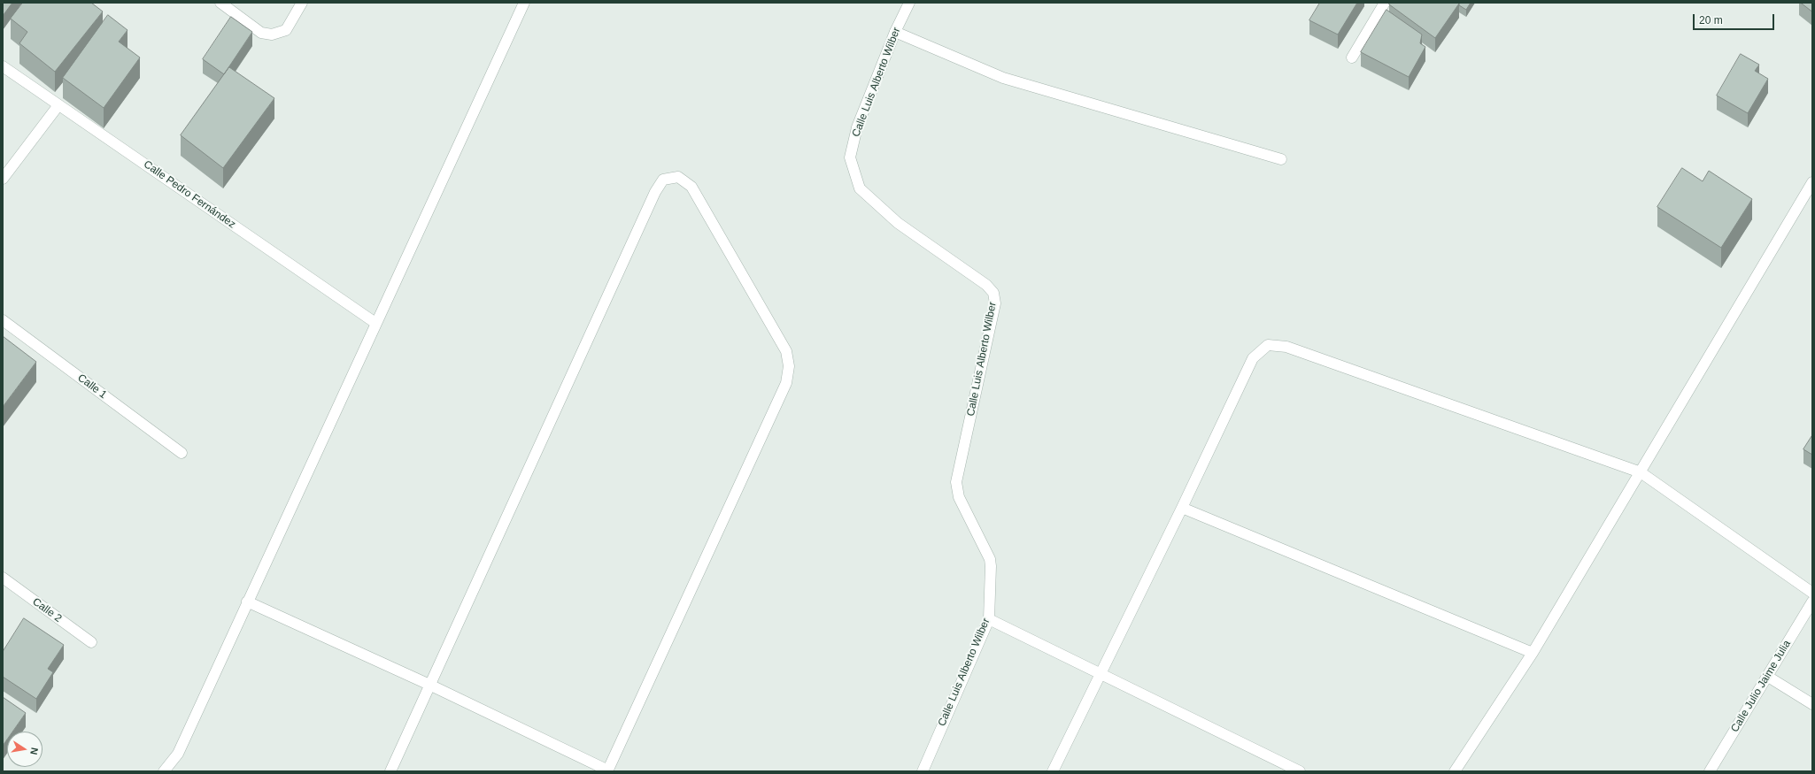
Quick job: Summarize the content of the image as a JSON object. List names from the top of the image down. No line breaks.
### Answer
{"streets":{"street":["Calle Luis Alberto Wilber","Calle Pedro Fernández","Calle 1","Calle 2","Calle Julio Jaime Julia"]},"scale_bar":"20 m","north":"right"}
